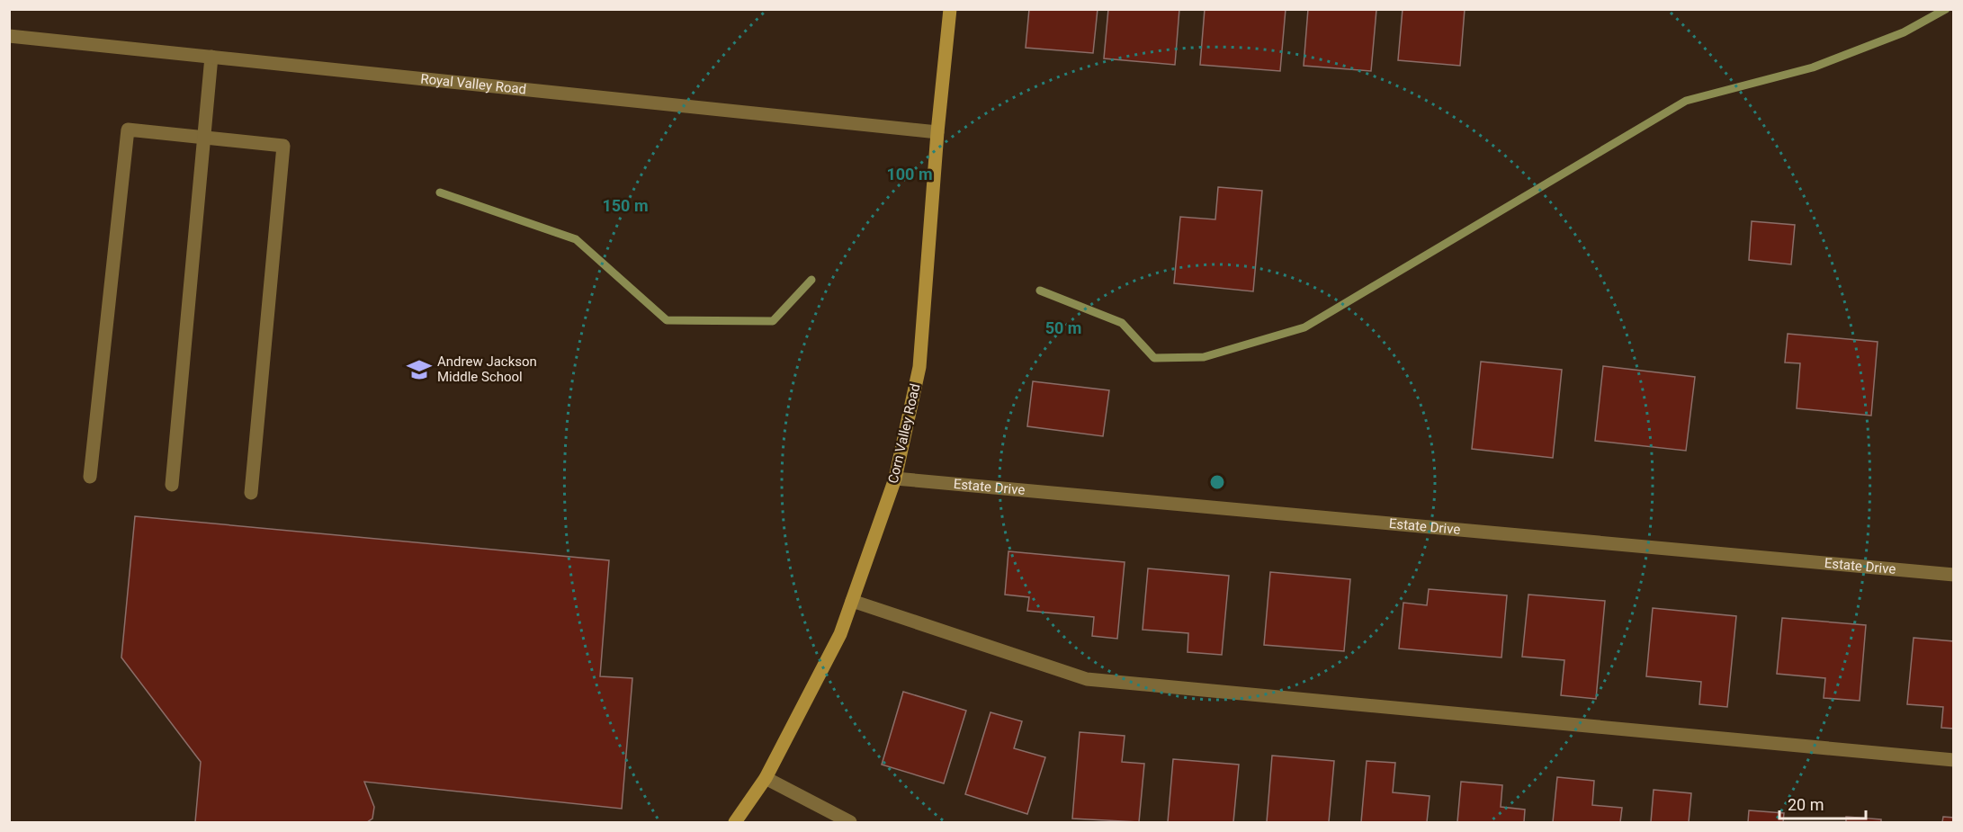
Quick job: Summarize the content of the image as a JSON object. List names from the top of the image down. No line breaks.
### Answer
{"streets":{"main road":["Corn Valley Road"],"street":["Royal Valley Road","Estate Drive"]},"crossings":[["Royal Valley Road","Corn Valley Road"],["Corn Valley Road","Estate Drive"]],"places":{"school or university":["Andrew Jackson Middle School"]},"scale_bar":"20 m","rings":["100 m","150 m","50 m"]}
